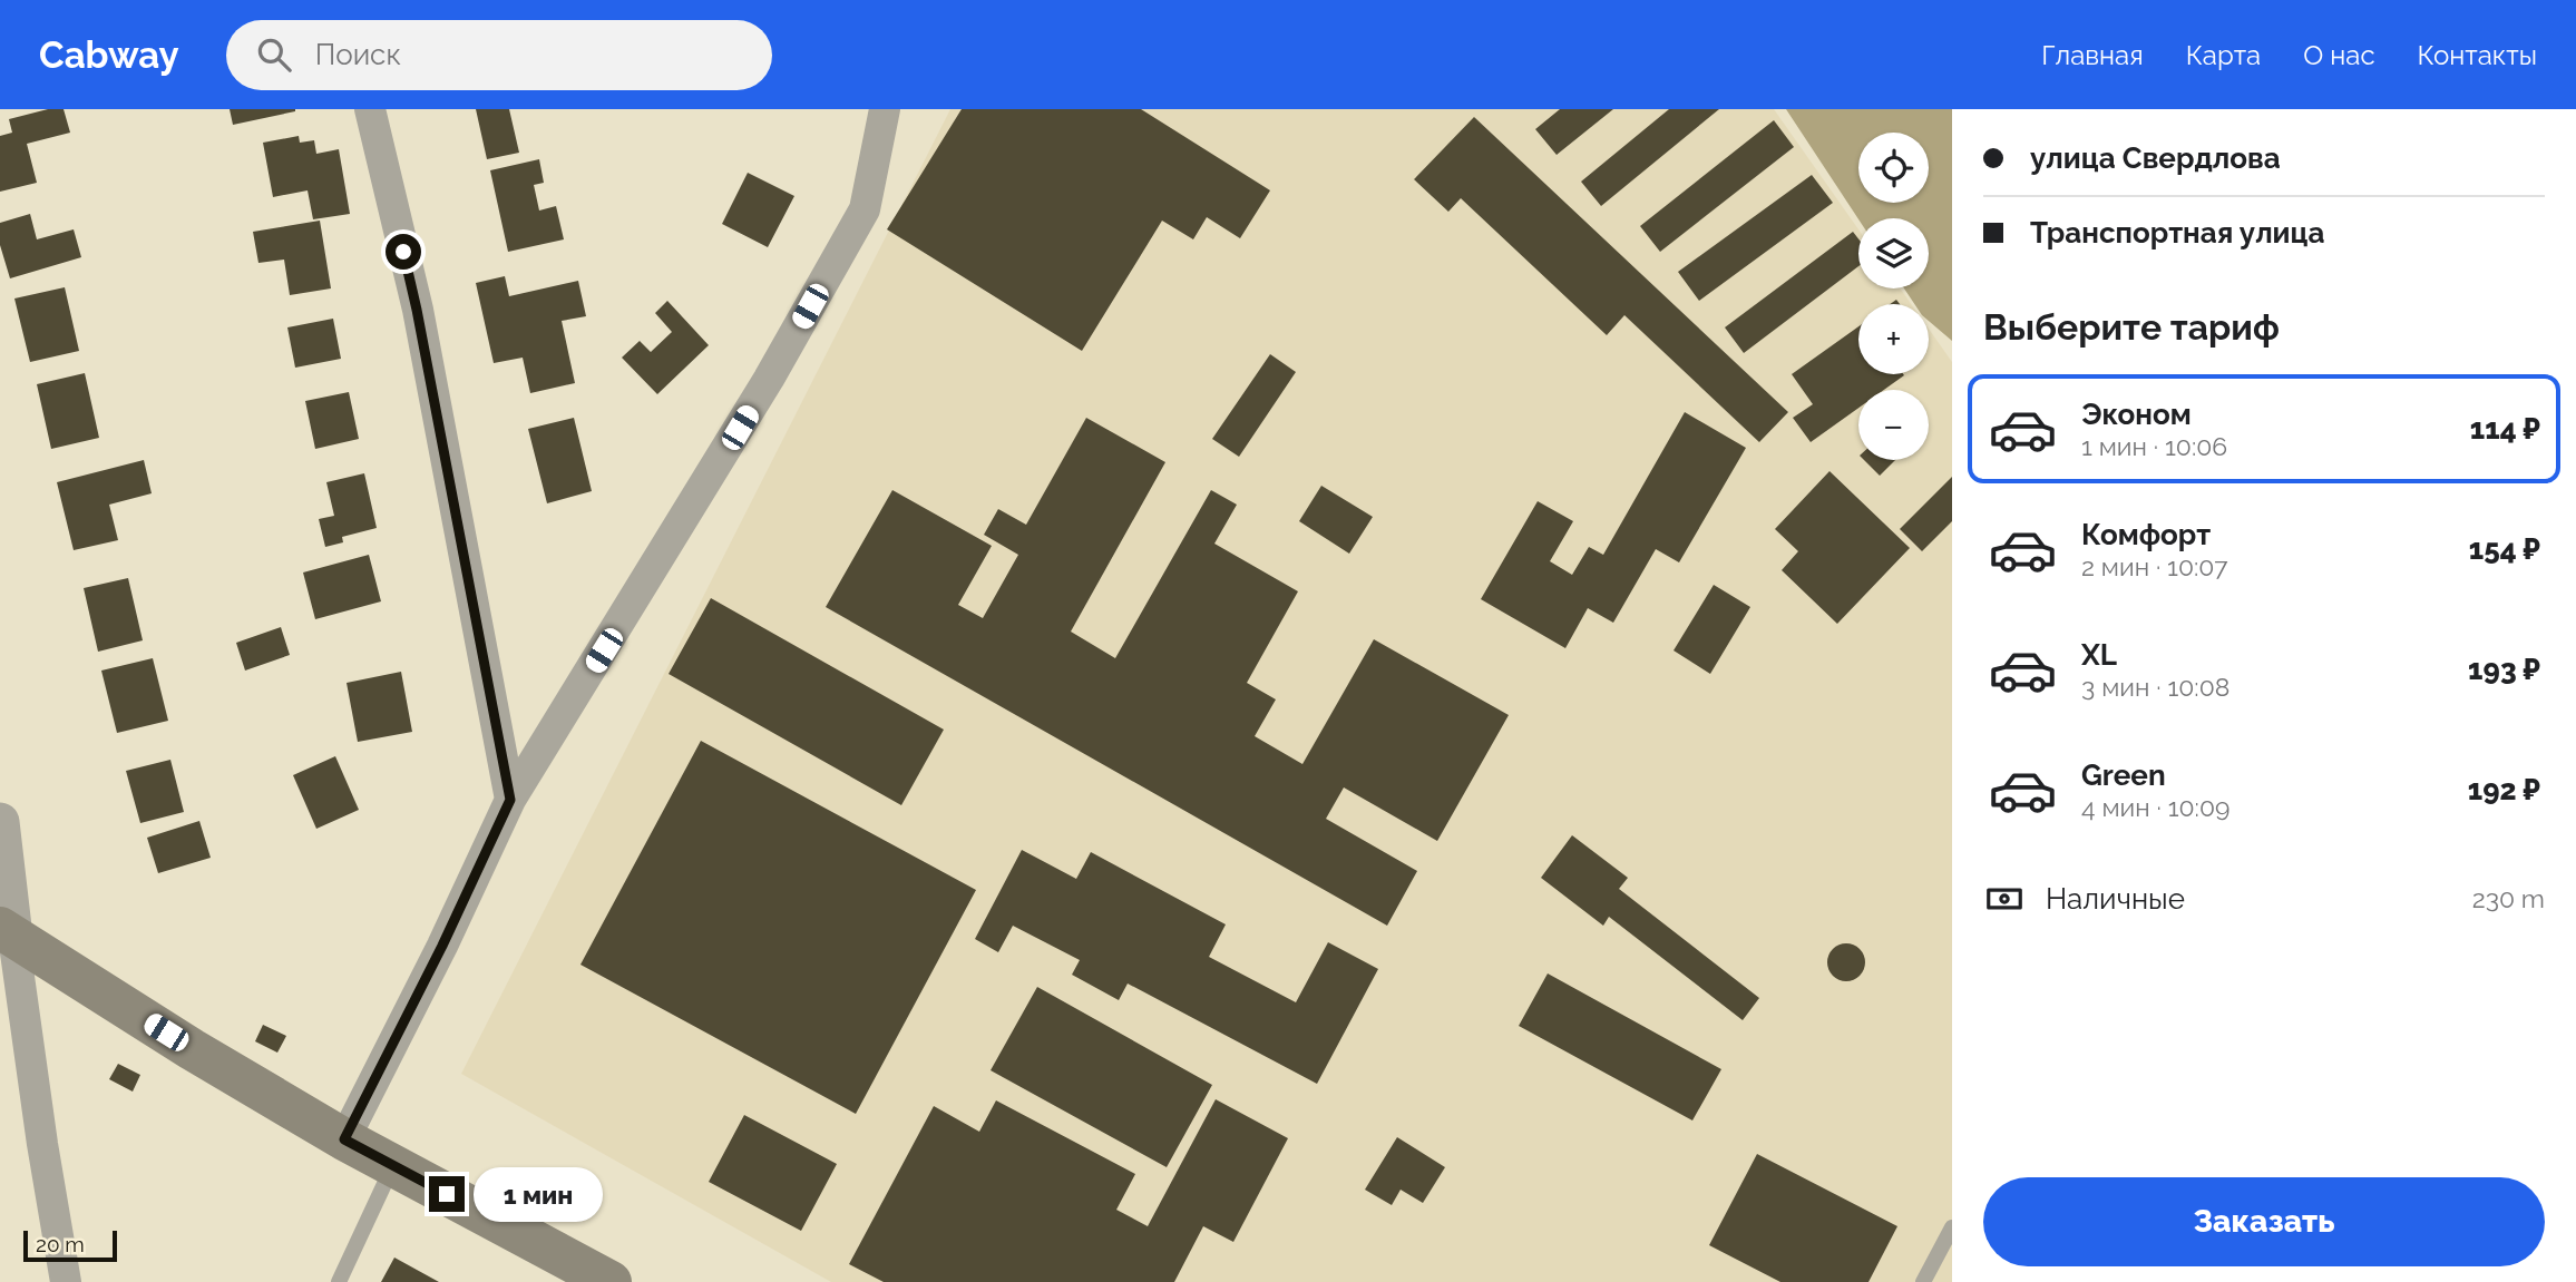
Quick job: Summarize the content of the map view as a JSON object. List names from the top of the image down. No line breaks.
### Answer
{"scale_bar":"20 m","page":{"header":"Cabway","search":"Поиск","nav":["Главная","Карта","О нас","Контакты"],"banner":["улица Свердлова","Транспортная улица"],"map_buttons":["+","−"],"heading":"Выберите тариф","list":[{"name":"Эконом","note":"1 мин · 10:06","value":"114 ₽"},{"name":"Комфорт","note":"2 мин · 10:07","value":"154 ₽"},{"name":"XL","note":"3 мин · 10:08","value":"193 ₽"},{"name":"Green","note":"4 мин · 10:09","value":"192 ₽"}],"pay":["Наличные","230 m"],"buttons":"Заказать","bubble":"1 мин","scale":"20 m"}}
